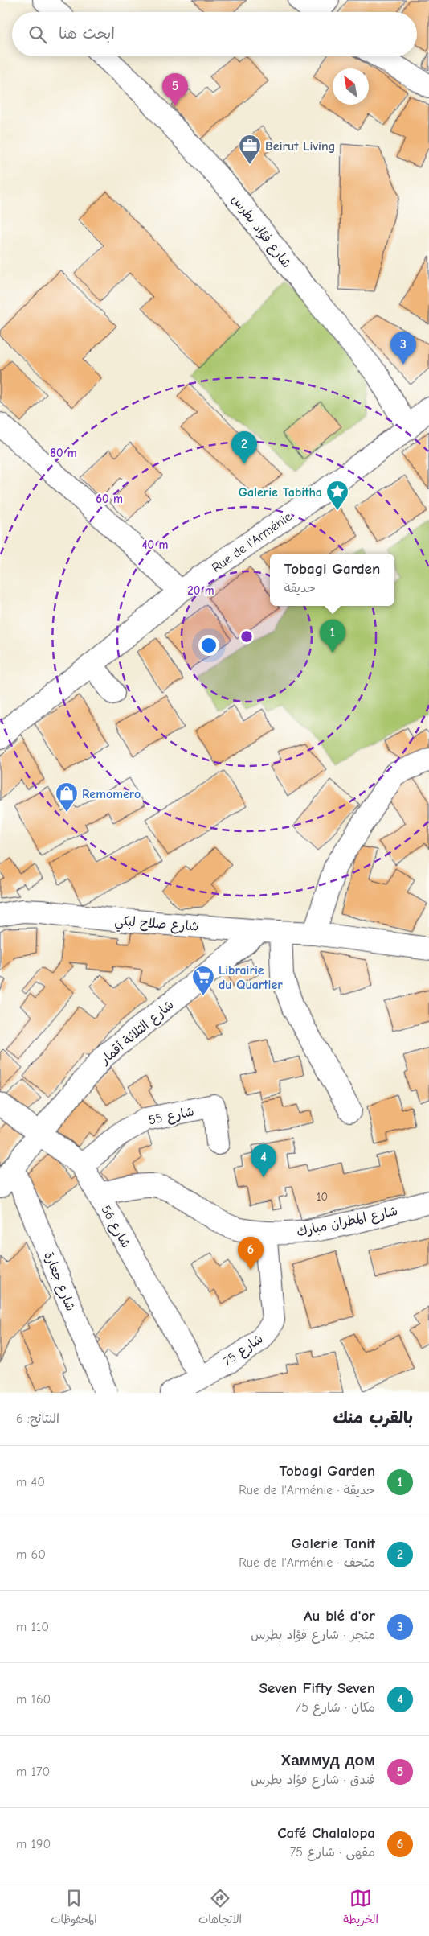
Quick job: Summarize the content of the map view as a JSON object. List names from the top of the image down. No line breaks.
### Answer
{"streets":{"street":["شارع فؤاد بطرس","Rue de l'Arménie","شارع صلاح لبكي","شارع الثلاثة أقمار","شارع 55","شارع المطران مبارك","شارع 56","شارع جعارة","شارع 75"]},"crossings":[["شارع فؤاد بطرس","Rue de l'Arménie"],["شارع صلاح لبكي","شارع الثلاثة أقمار"],["شارع الثلاثة أقمار","شارع 56"],["شارع الثلاثة أقمار","شارع جعارة"],["شارع 55","شارع 56"],["شارع المطران مبارك","شارع 56"],["شارع المطران مبارك","شارع 75"],["شارع 56","شارع 75"]],"places":{"office":["Beirut Living"],"place":["Galerie Tabitha"],"shop":["Remomero"],"supermarket":["Librairie du Quartier"]},"house_numbers":["10"],"north":"top left","page":{"search":"ابحث هنا","pins":["5","3","2","1","4","6"],"popup":["Tobagi Garden","حديقة"],"heading":["بالقرب منك","النتائج: 6"],"list":[{"mark":"1","name":"Tobagi Garden","note":"حديقة · Rue de l'Arménie","value":"40 m"},{"mark":"2","name":"Galerie Tanit","note":"متحف · Rue de l'Arménie","value":"60 m"},{"mark":"3","name":"Au blé d'or","note":"متجر · شارع فؤاد بطرس","value":"110 m"},{"mark":"4","name":"Seven Fifty Seven","note":"مكان · شارع 75","value":"160 m"},{"mark":"5","name":"Хаммуд дом","note":"فندق · شارع فؤاد بطرس","value":"170 m"},{"mark":"6","name":"Café Chalalopa","note":"مقهى · شارع 75","value":"190 m"}],"nav":["الخريطة","الاتجاهات","المحفوظات"]},"rings":["80 m","60 m","40 m","20 m"]}
